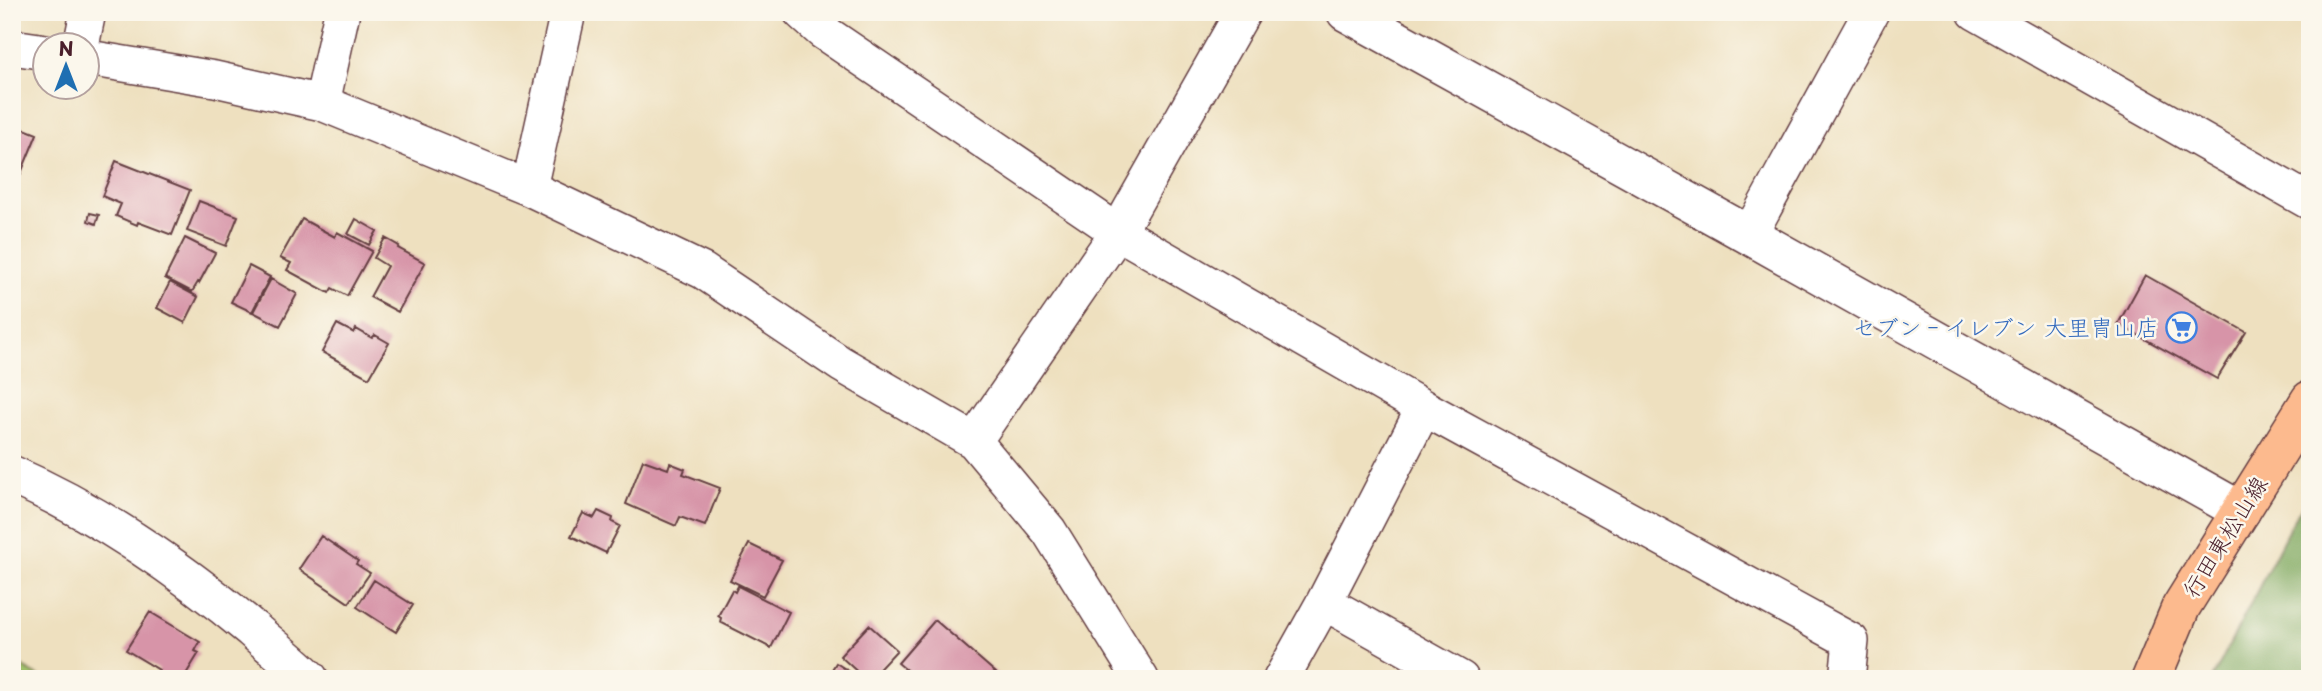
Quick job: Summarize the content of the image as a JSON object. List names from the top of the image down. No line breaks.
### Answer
{"streets":{"main road":["行田東松山線"]},"places":{"supermarket":["セブン‐イレブン 大里冑山店"]},"north":"top"}
